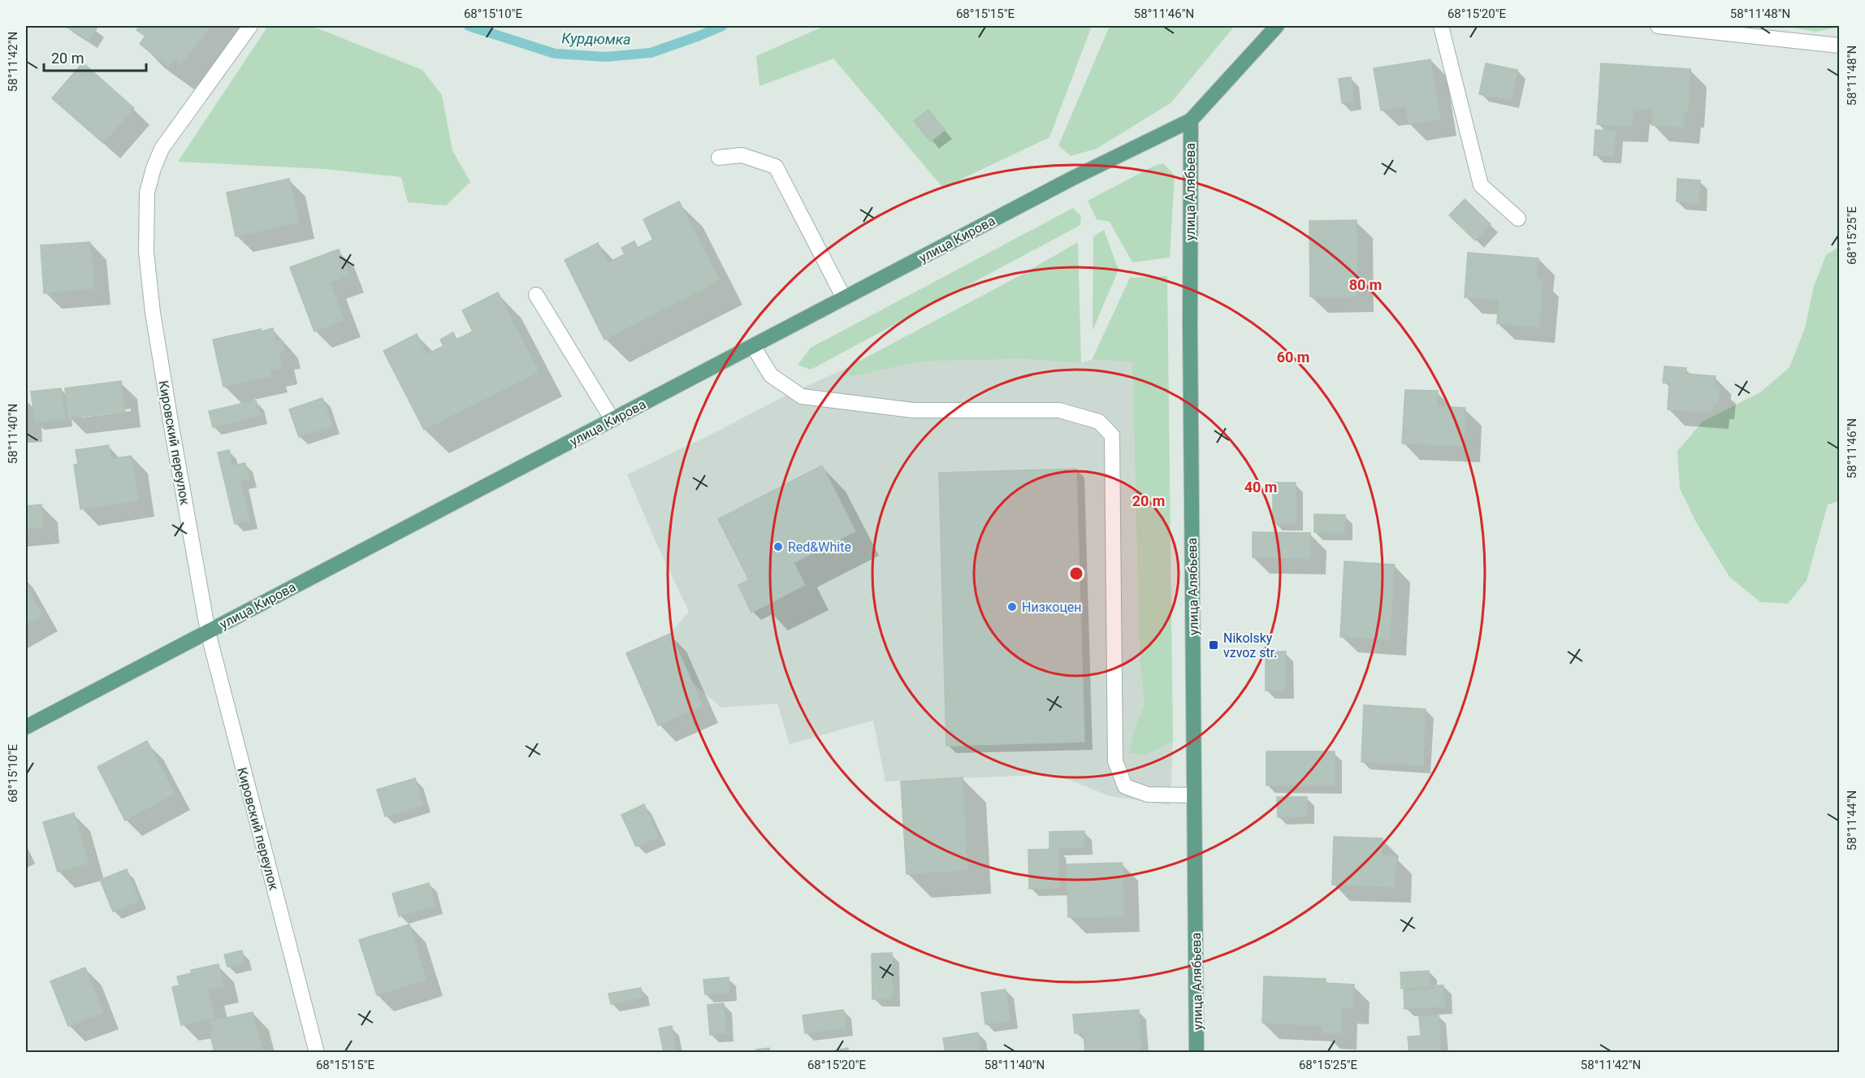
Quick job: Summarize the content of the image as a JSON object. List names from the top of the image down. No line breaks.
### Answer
{"streets":{"main road":["улица Алябьева","улица Кирова"],"street":["Кировский переулок"]},"crossings":[["улица Алябьева","улица Кирова"],["улица Кирова","Кировский переулок"]],"water":["Курдюмка"],"places":{"other":["Red&White","Низкоцен"],"transit":["Nikolsky vzvoz str."]},"scale_bar":"20 m","coordinates":["68°15'10\"E","68°15'15\"E","58°11'46\"N","68°15'20\"E","58°11'48\"N","58°11'42\"N","68°15'25\"E","58°11'40\"N","58°11'44\"N"],"rings":["80 m","60 m","40 m","20 m"]}
